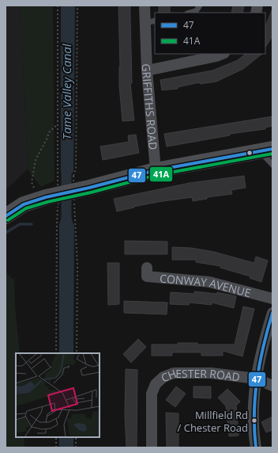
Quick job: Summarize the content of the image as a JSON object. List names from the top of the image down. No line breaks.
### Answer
{"streets":{"street":["GRIFFITHS ROAD","CONWAY AVENUE","CHESTER ROAD"]},"water":["Tame Valley Canal"],"places":["Millfield Rd / Chester Road"],"lines":["transit line 47","transit line 41A"],"legend":["47","41A"]}
